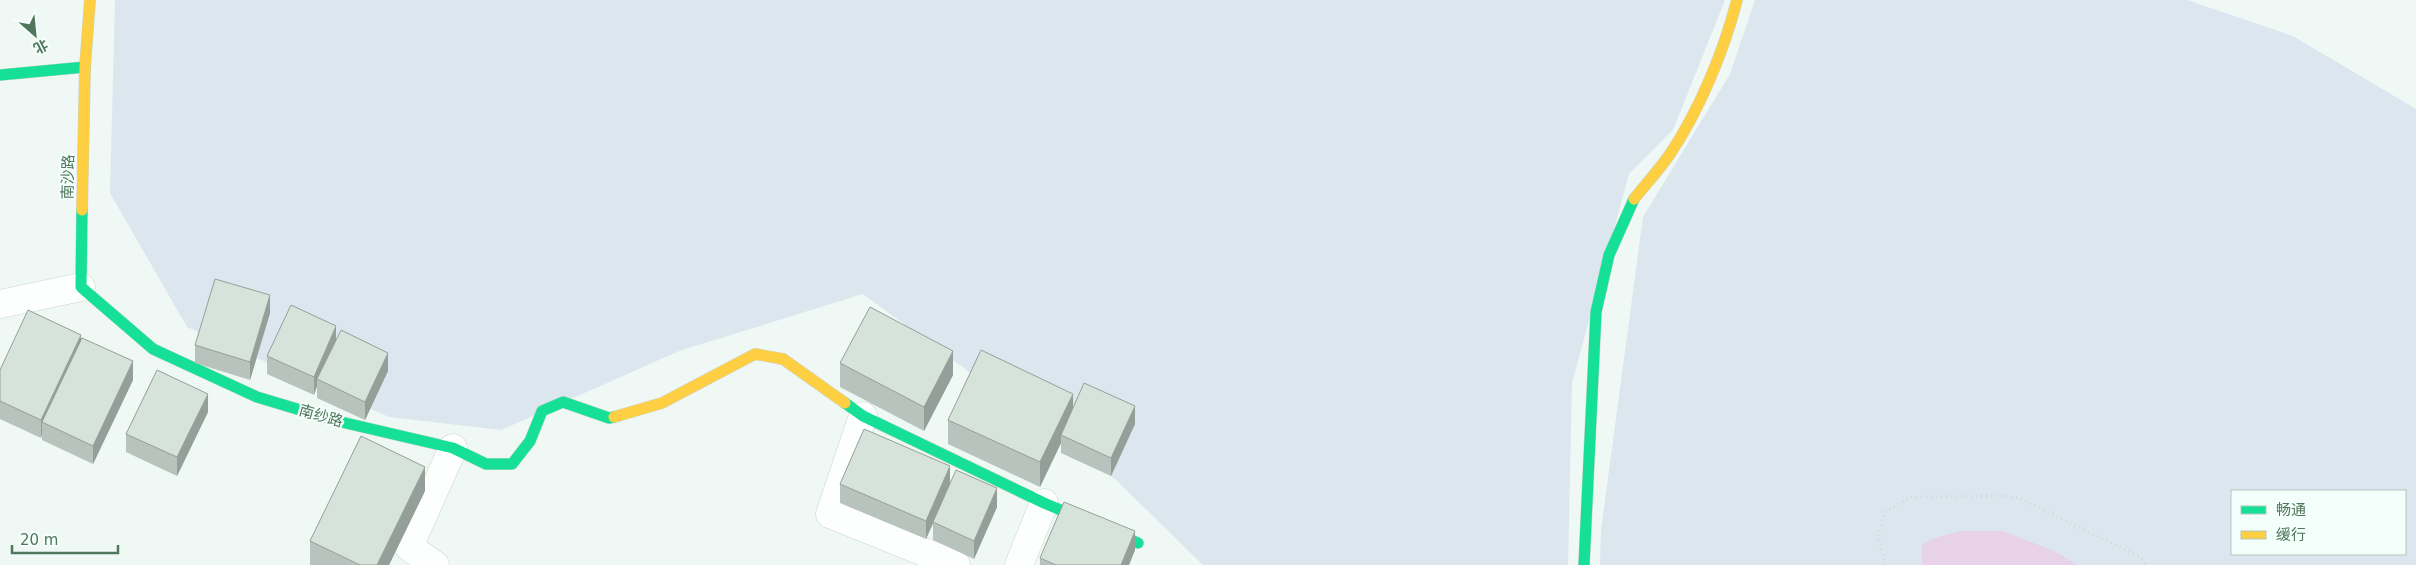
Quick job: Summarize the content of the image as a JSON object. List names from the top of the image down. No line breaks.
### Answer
{"streets":{"street":["南沙路","南纱路"]},"crossings":[["南沙路","南纱路"]],"legend":["畅通","缓行"],"scale_bar":"20 m","north":"bottom right"}
